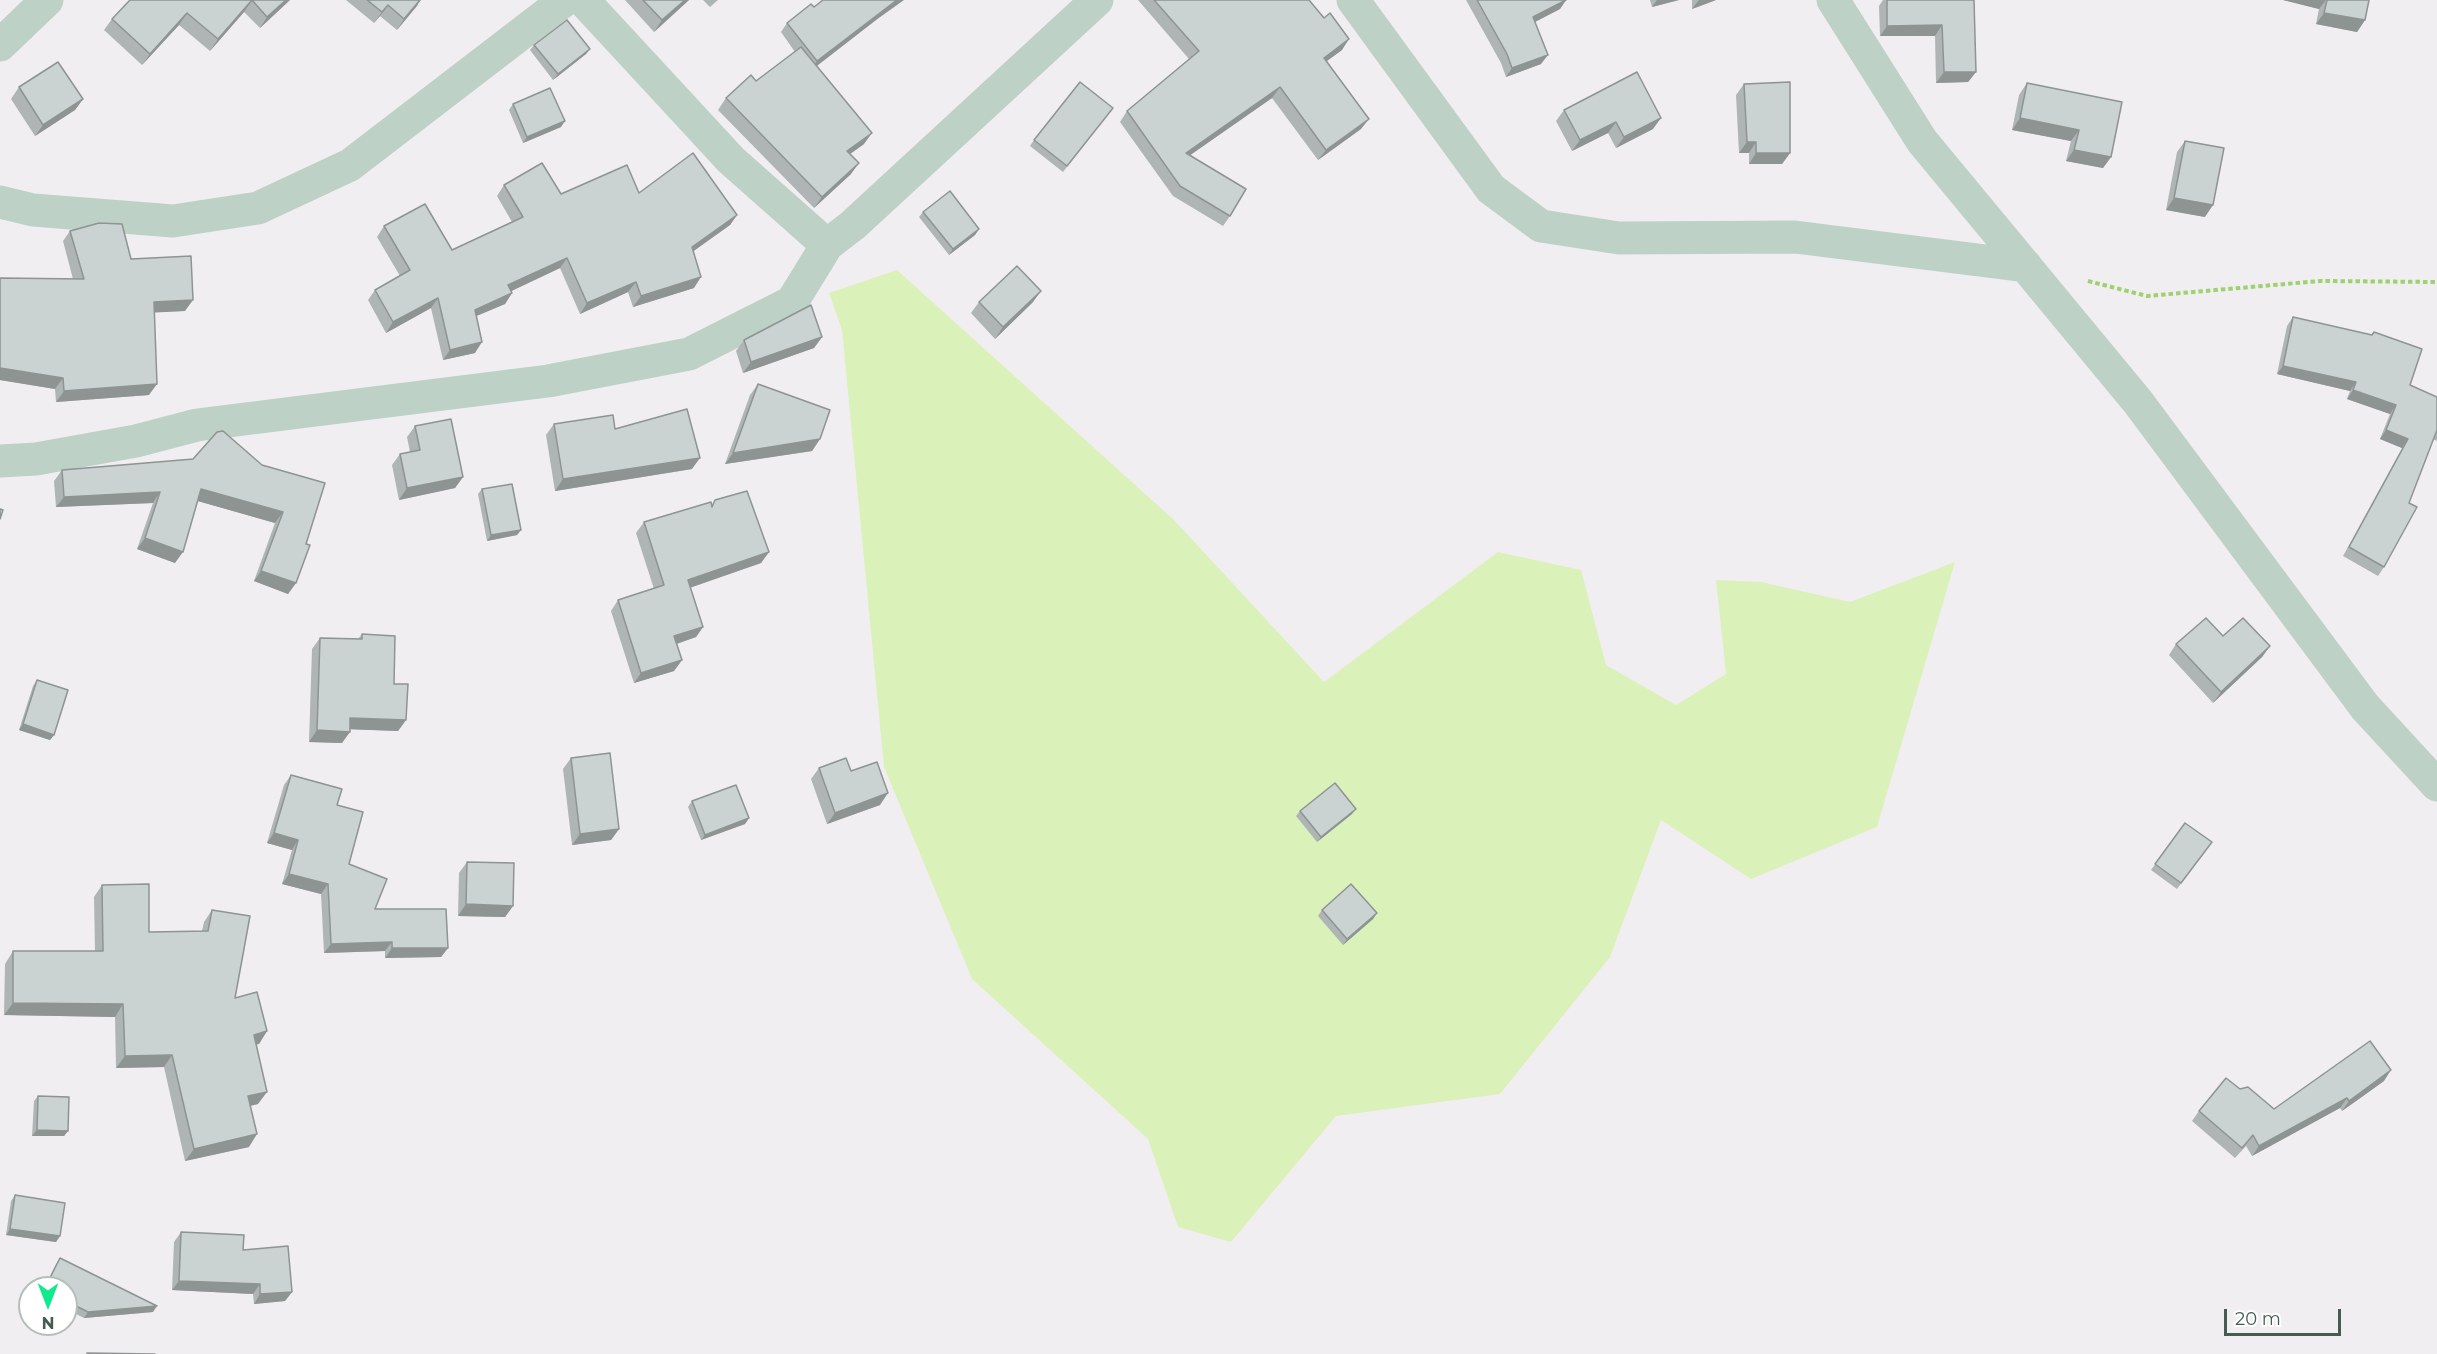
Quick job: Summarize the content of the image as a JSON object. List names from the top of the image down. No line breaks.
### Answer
{"scale_bar":"20 m","north":"bottom"}
